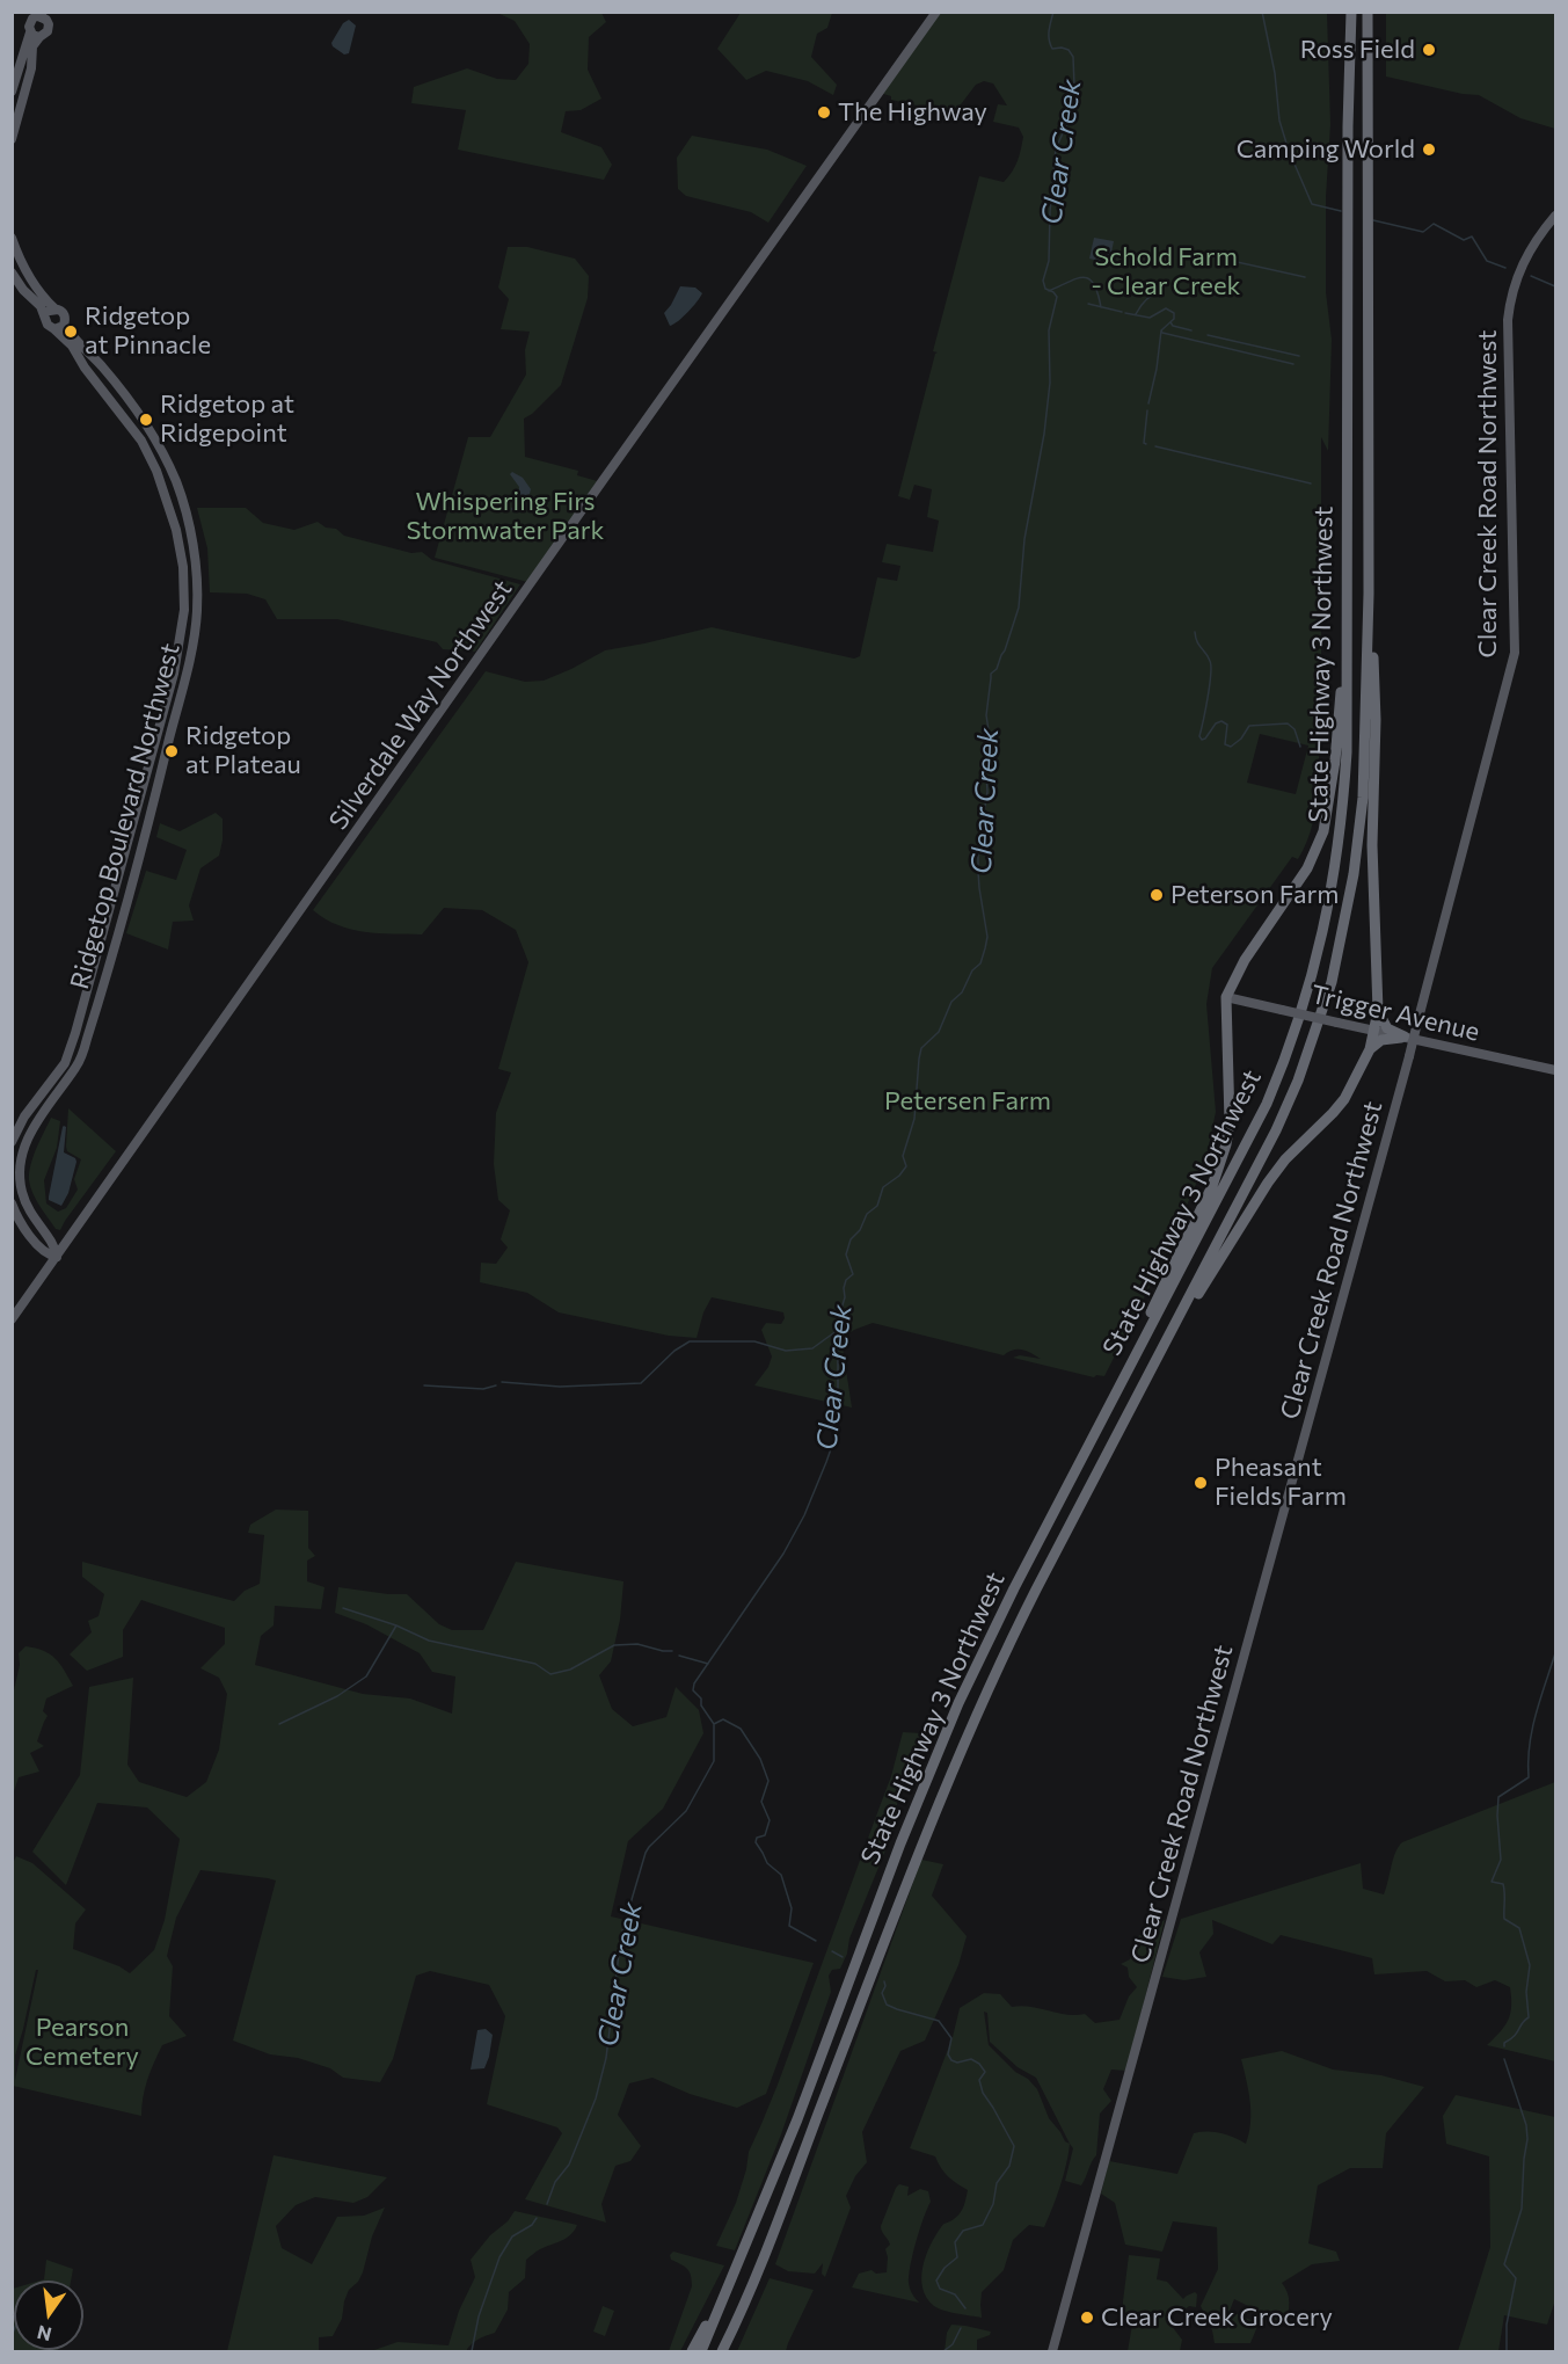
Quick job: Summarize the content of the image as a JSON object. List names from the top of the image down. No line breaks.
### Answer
{"streets":{"highway":["State Highway 3 Northwest"],"main road":["Clear Creek Road Northwest","Silverdale Way Northwest","Ridgetop Boulevard Northwest","Trigger Avenue"]},"crossings":[["Silverdale Way Northwest","Ridgetop Boulevard Northwest"]],"water":["Clear Creek"],"parks":["Schold Farm - Clear Creek","Whispering Firs Stormwater Park","Petersen Farm","Pearson Cemetery"],"places":["Ross Field","The Highway","Camping World","Ridgetop at Pinnacle","Ridgetop at Ridgepoint","Ridgetop at Plateau","Peterson Farm","Pheasant Fields Farm","Clear Creek Grocery"],"north":"bottom"}
